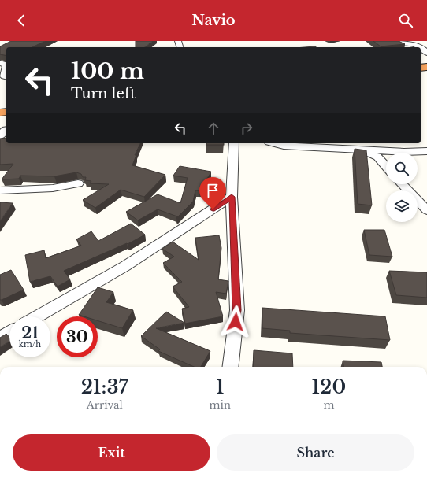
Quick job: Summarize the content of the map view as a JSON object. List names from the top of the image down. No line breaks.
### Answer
{"page":{"header":"Navio","turn":["100 m","Turn left"],"speed":"21 km/h","limit":"30","eta":["21:37","Arrival","1","min","120","m"],"buttons":["Exit","Share"]}}
